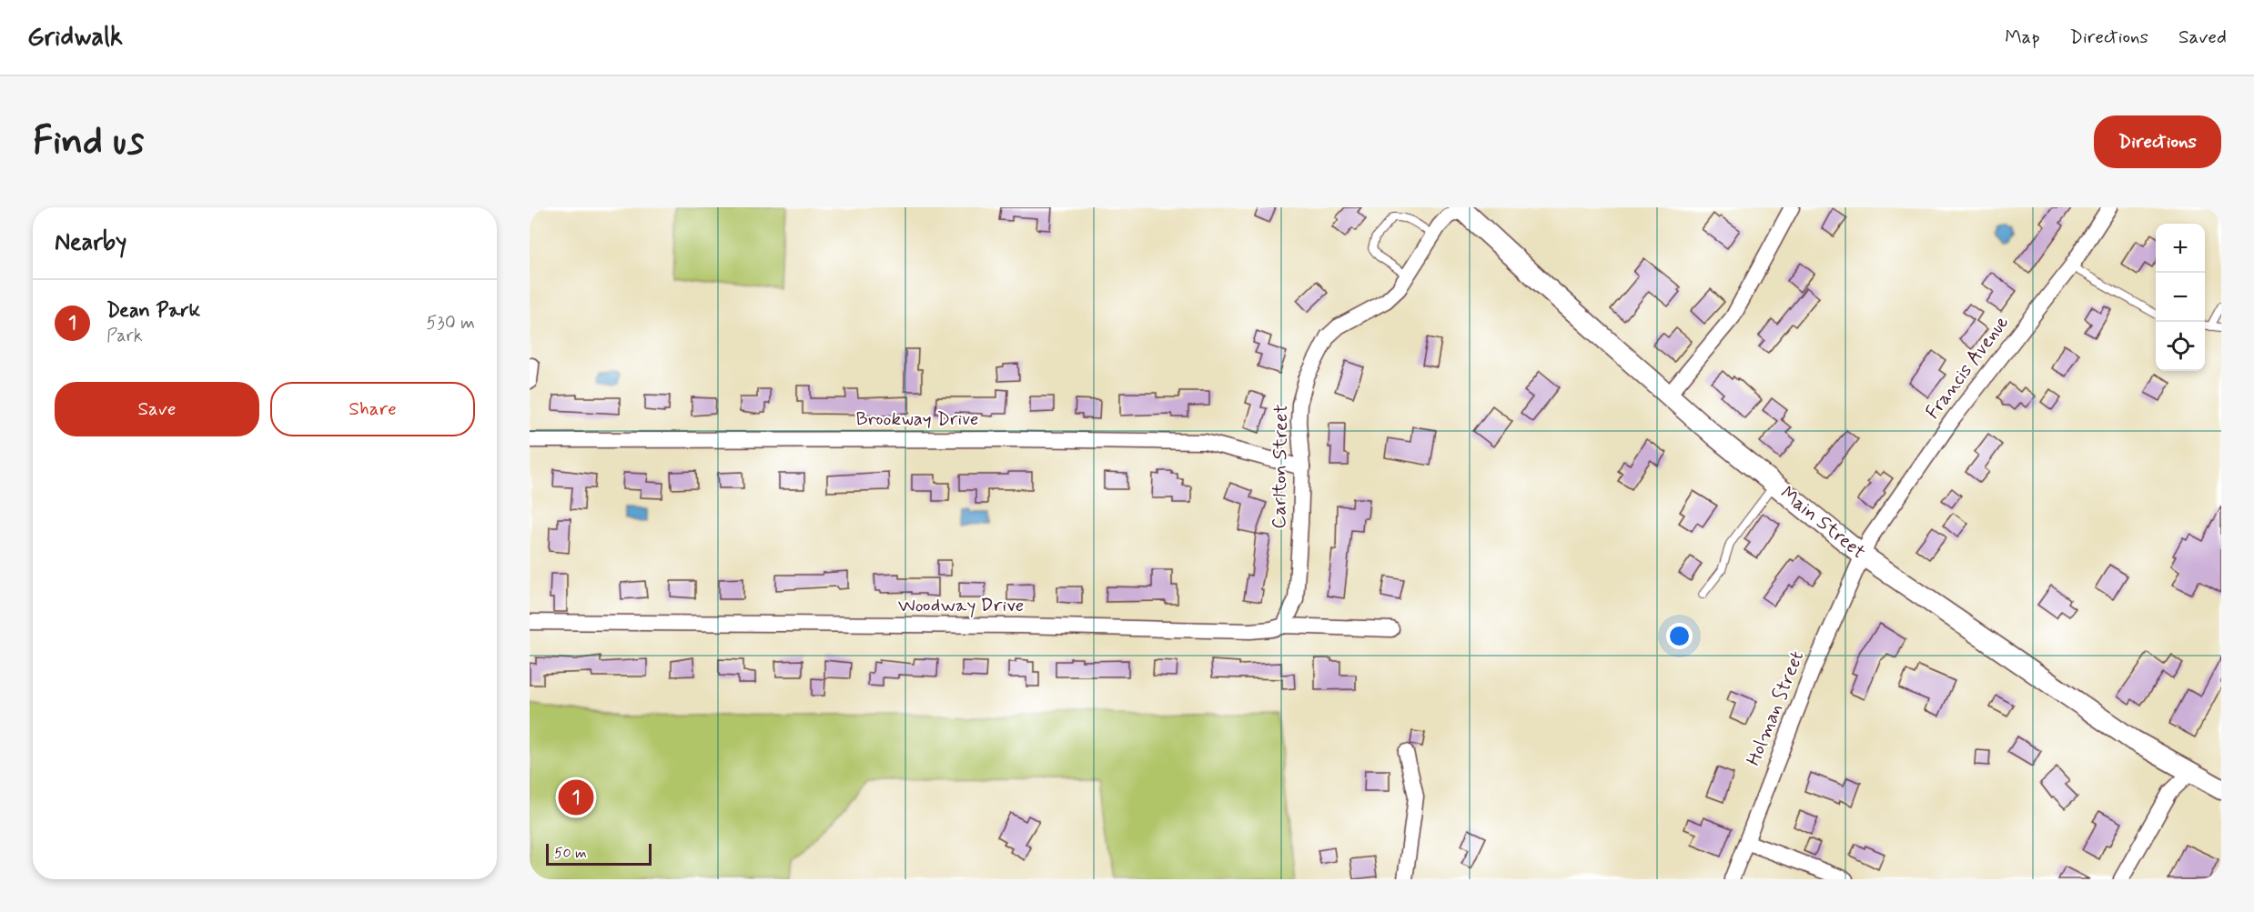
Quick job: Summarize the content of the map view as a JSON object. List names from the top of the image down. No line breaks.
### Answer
{"streets":{"main road":["Main Street"],"street":["Francis Avenue","Brookway Drive","Carlton Street","Woodway Drive","Holman Street"]},"crossings":[["Francis Avenue","Main Street"],["Francis Avenue","Holman Street"],["Brookway Drive","Carlton Street"],["Carlton Street","Main Street"],["Carlton Street","Woodway Drive"],["Main Street","Holman Street"]],"scale_bar":"50 m","page":{"header":"Gridwalk","nav":["Map","Directions","Saved"],"buttons":["Directions",["Save","Share"]],"title":"Find us","heading":"Nearby","map_buttons":["+","−"],"list":[{"mark":"1","name":"Dean Park","note":"Park","value":"530 m"}],"pins":"1","scale":"50 m"}}
